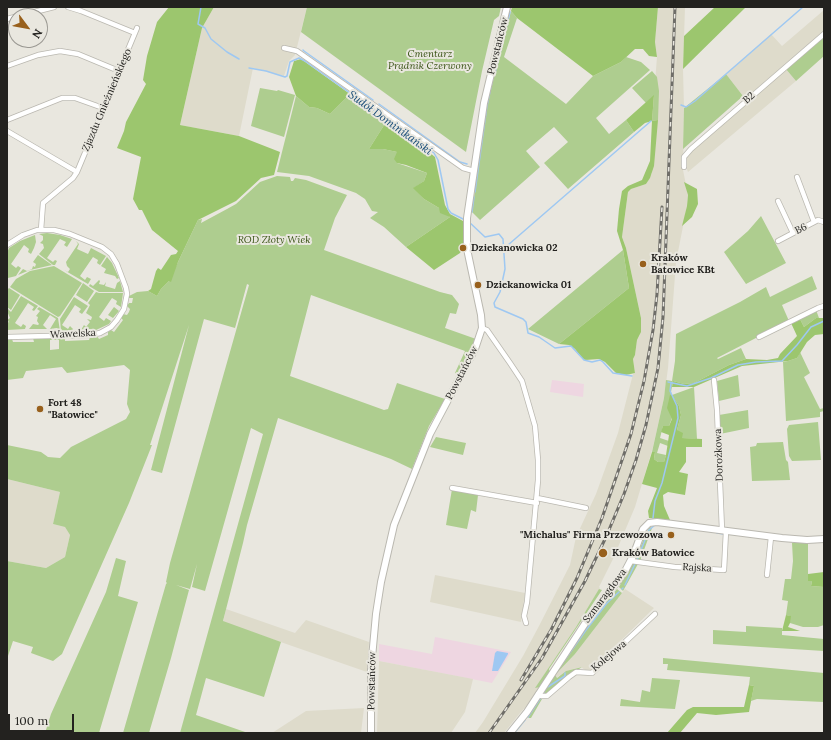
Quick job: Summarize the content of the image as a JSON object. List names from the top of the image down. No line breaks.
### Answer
{"streets":{"street":["Powstańców","B2","Zjazdu Gnieźnieńskiego","B6","Wawelska","Dorożkowa","Rajska","Szmaragdowa","Kolejowa"]},"crossings":[["Dorożkowa","Rajska"],["Dorożkowa","Szmaragdowa"],["Rajska","Szmaragdowa"],["Szmaragdowa","Kolejowa"]],"water":["Sudół Dominikański"],"parks":["Cmentarz Prądnik Czerwony","ROD Złoty Wiek"],"places":["Dziekanowicka 02","Kraków Batowice KBt","Dziekanowicka 01","Fort 48 \"Batowice\"","\"Michalus\" Firma Przewozowa","Kraków Batowice"],"scale_bar":"100 m","north":"bottom right"}
